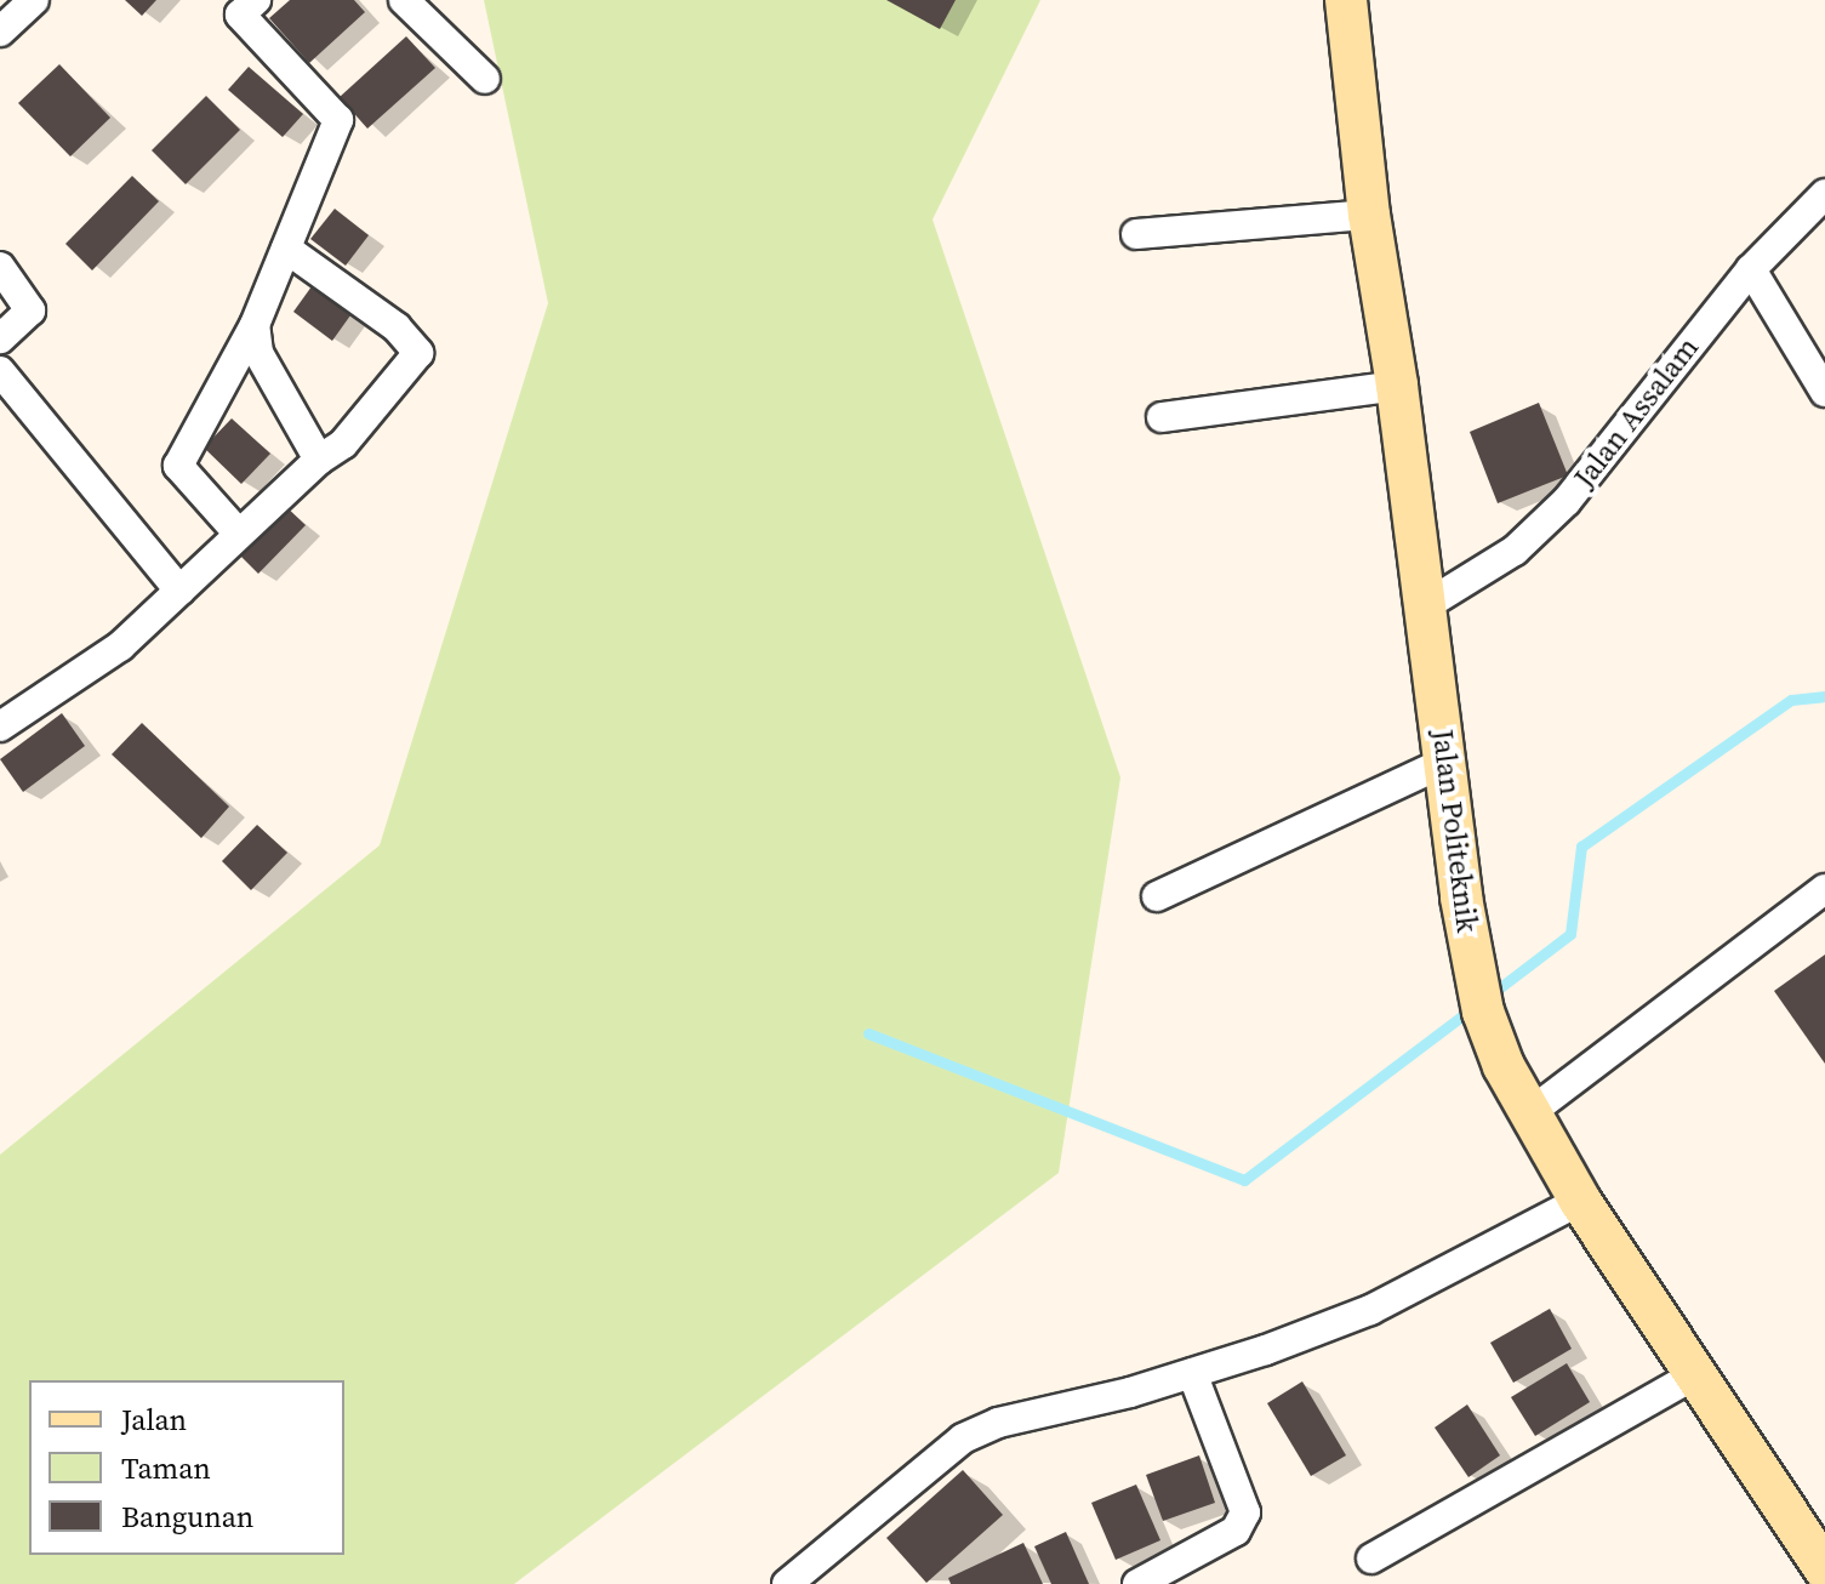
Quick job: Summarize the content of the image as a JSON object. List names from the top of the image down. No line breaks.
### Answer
{"streets":{"street":["Jalan Assalam","Jalan Politeknik"]},"crossings":[["Jalan Assalam","Jalan Politeknik"]],"legend":["Jalan","Taman","Bangunan"]}
